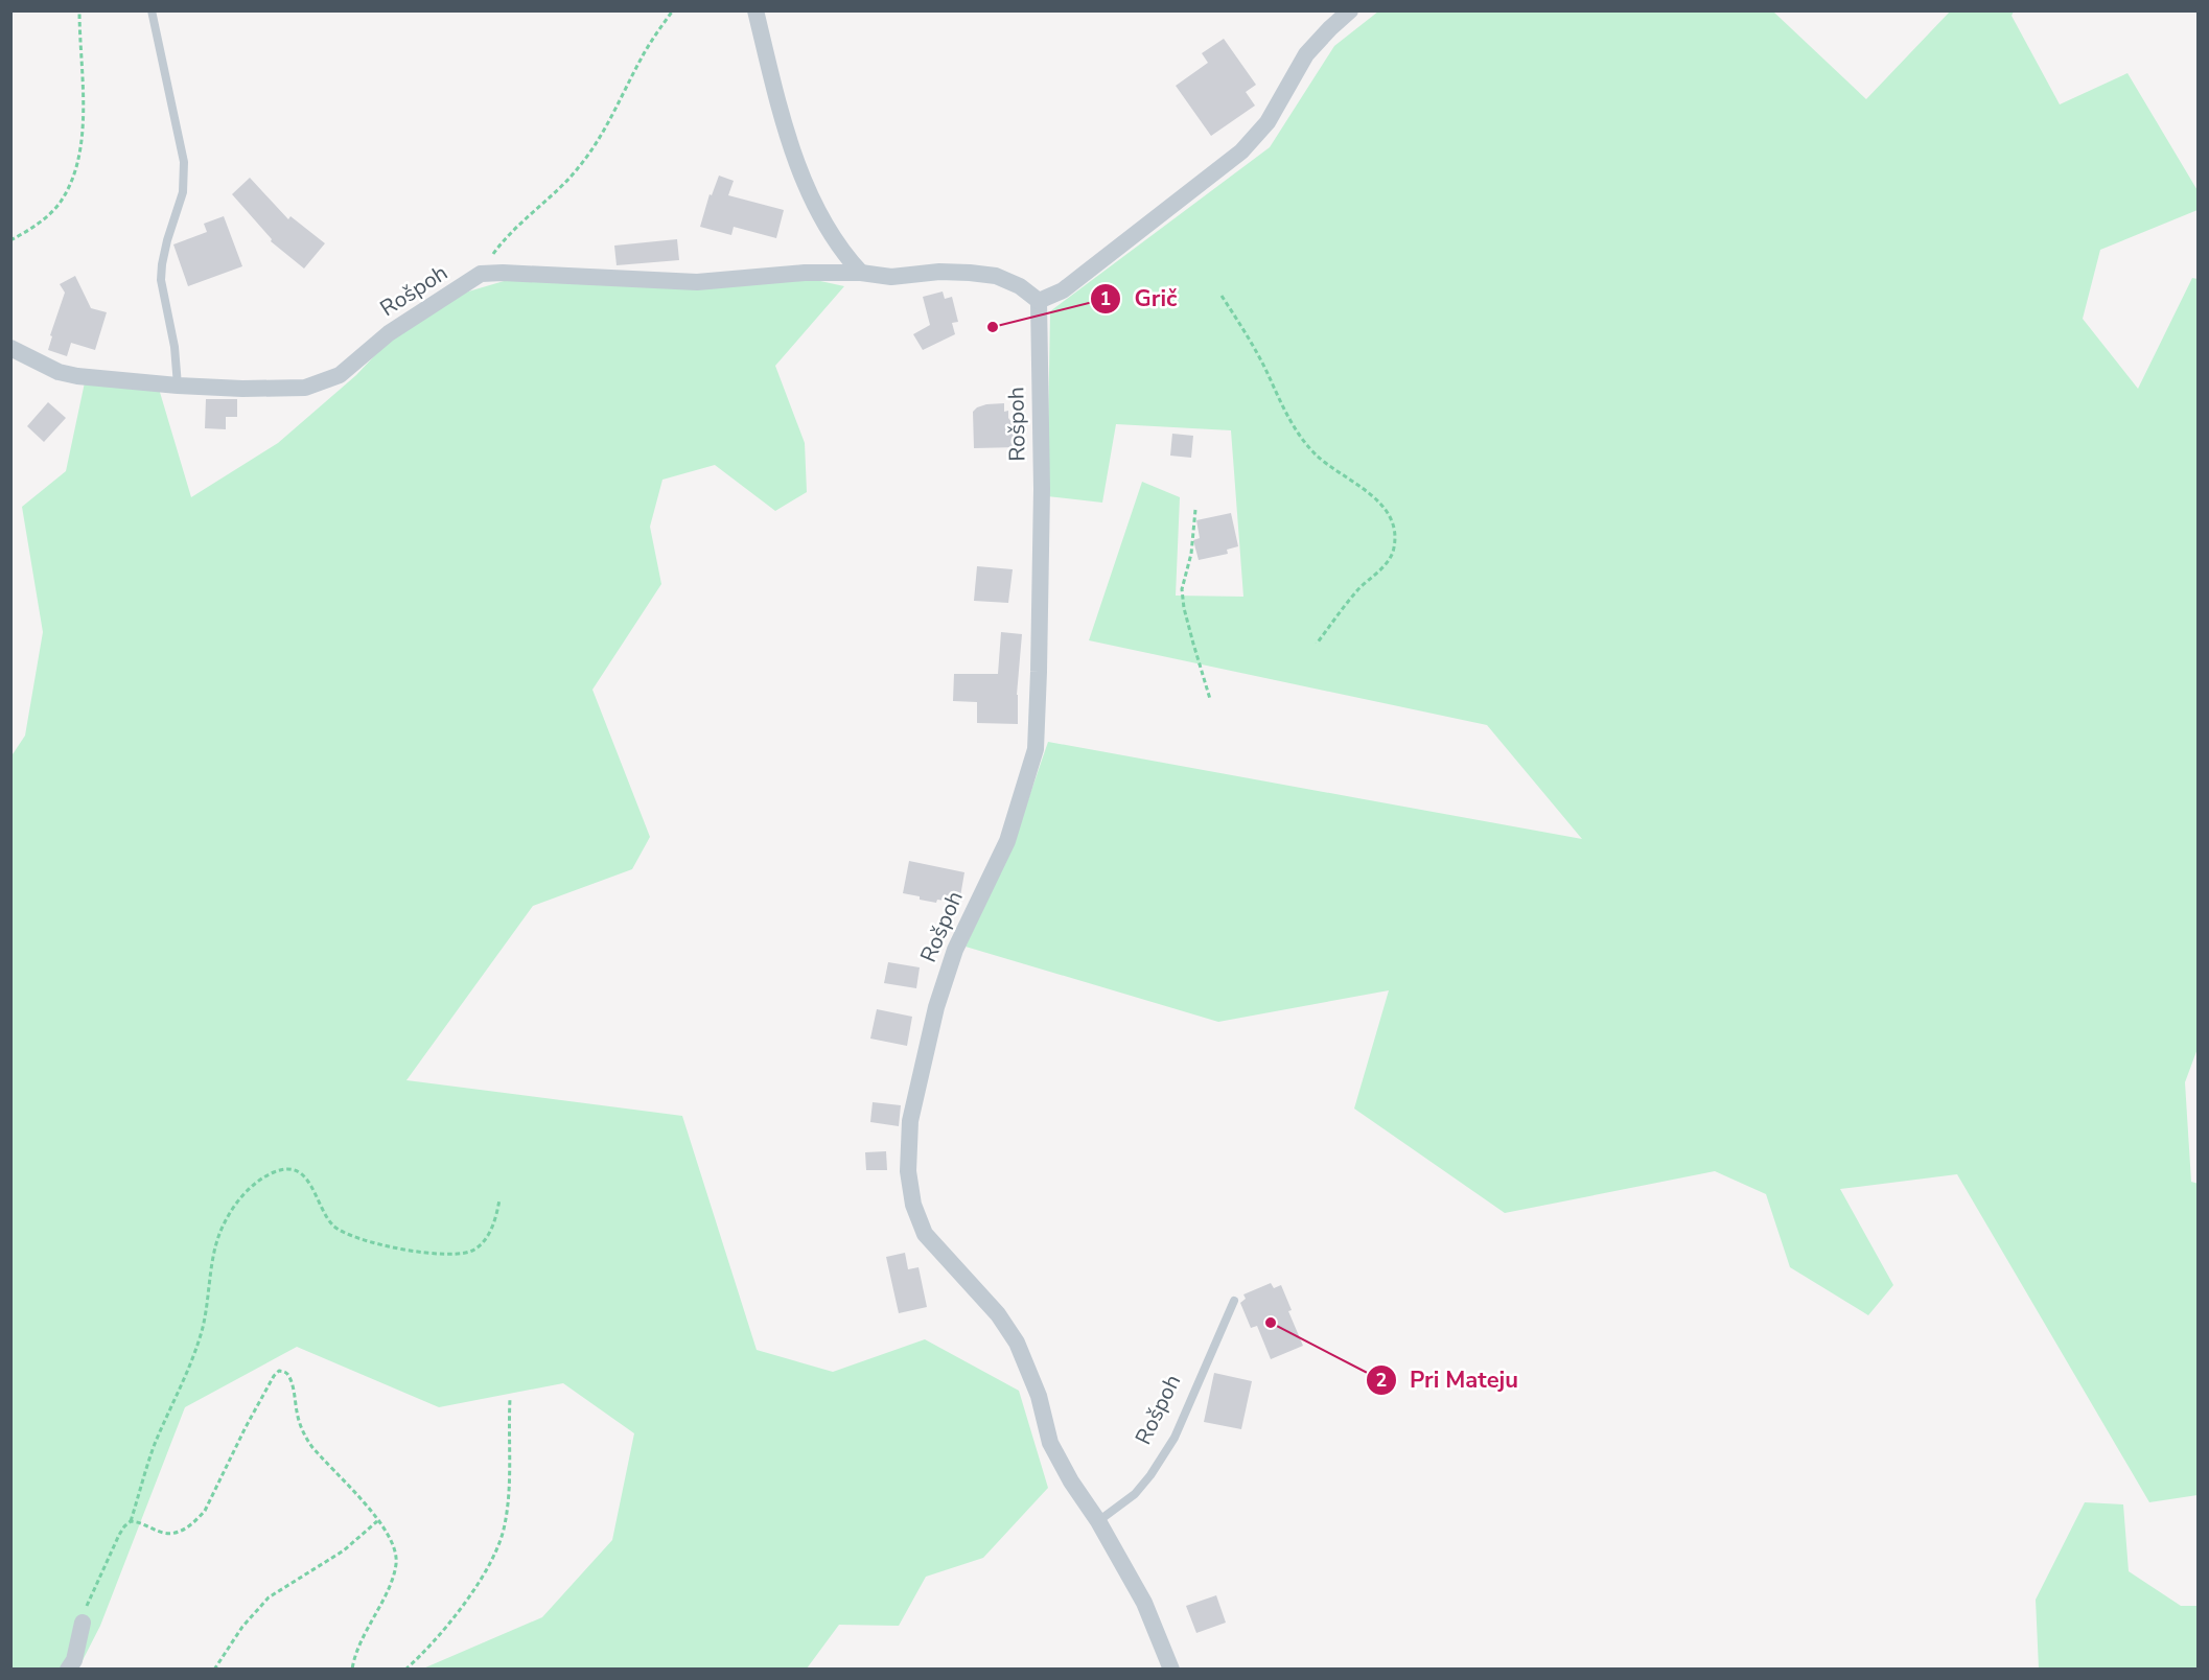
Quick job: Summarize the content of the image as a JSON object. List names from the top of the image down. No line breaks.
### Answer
{"streets":{"street":["Rošpoh"]},"places":["Grič","Pri Mateju"]}
